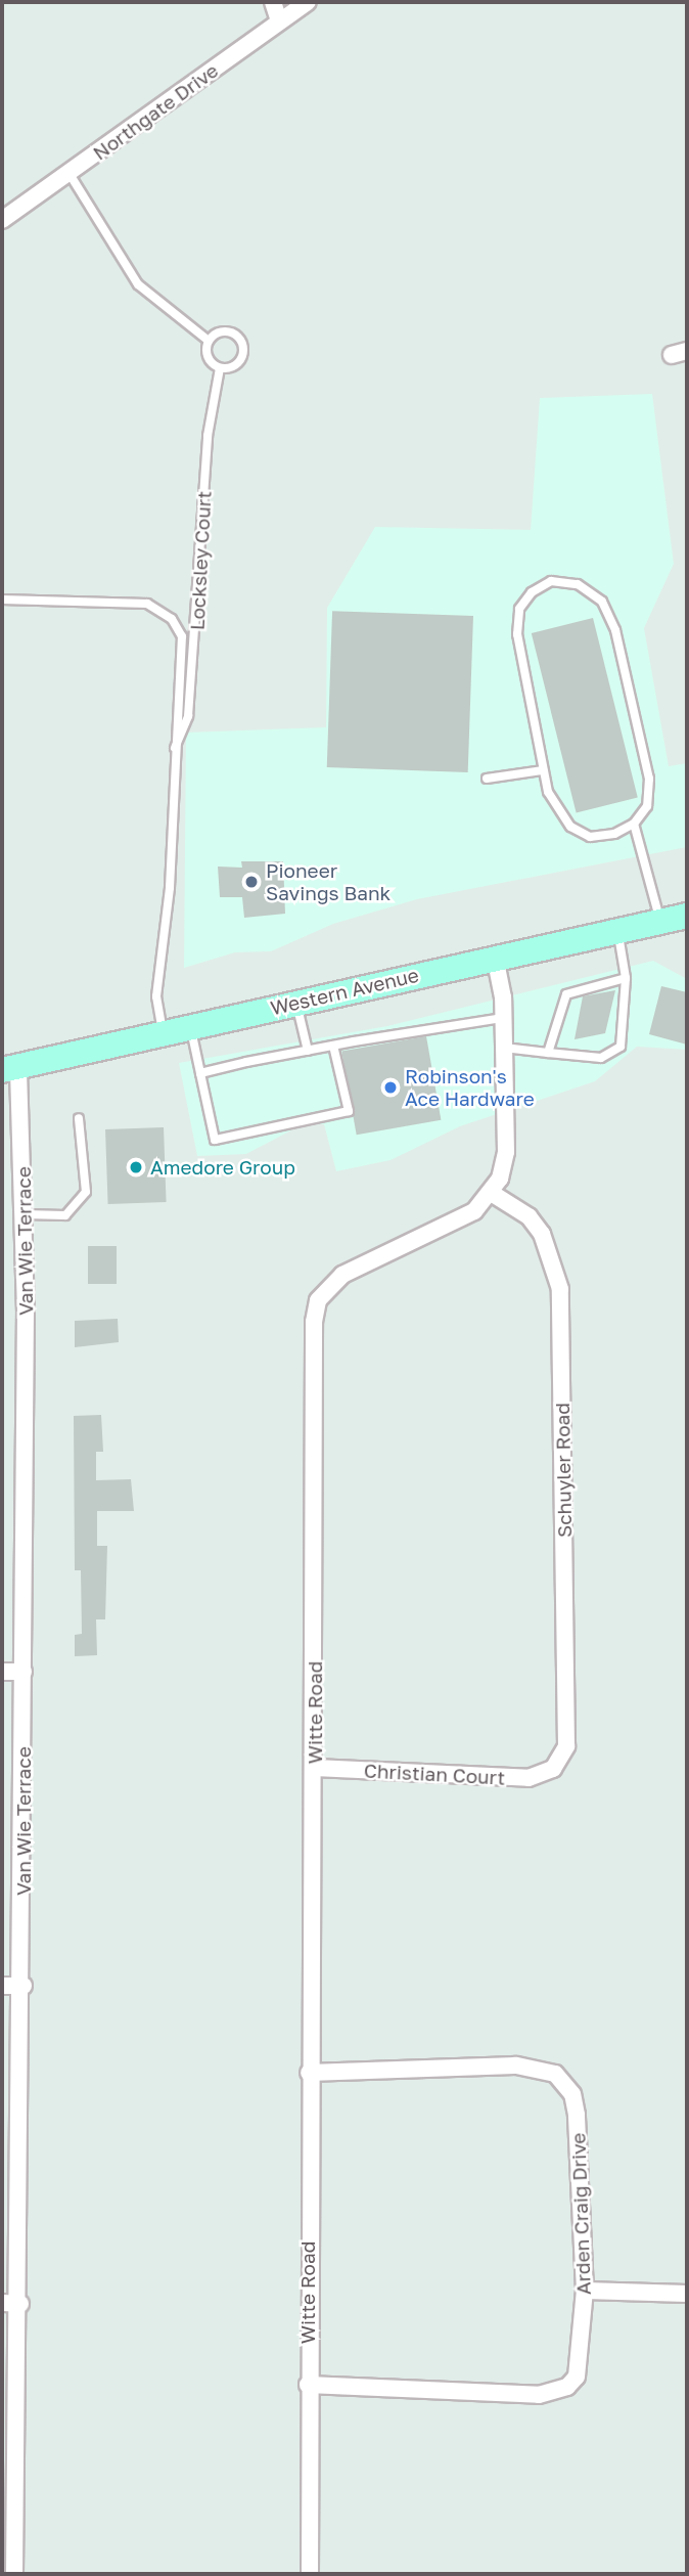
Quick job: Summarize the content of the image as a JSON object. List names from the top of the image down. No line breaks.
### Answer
{"streets":{"main road":["Western Avenue"],"street":["Northgate Drive","Van Wie Terrace","Schuyler Road","Witte Road","Christian Court","Arden Craig Drive"],"lane":["Locksley Court"]},"crossings":[["Western Avenue","Van Wie Terrace"],["Schuyler Road","Witte Road"],["Schuyler Road","Christian Court"],["Witte Road","Christian Court"],["Witte Road","Arden Craig Drive"]],"places":["Pioneer Savings Bank","Robinson's Ace Hardware","Amedore Group"]}
